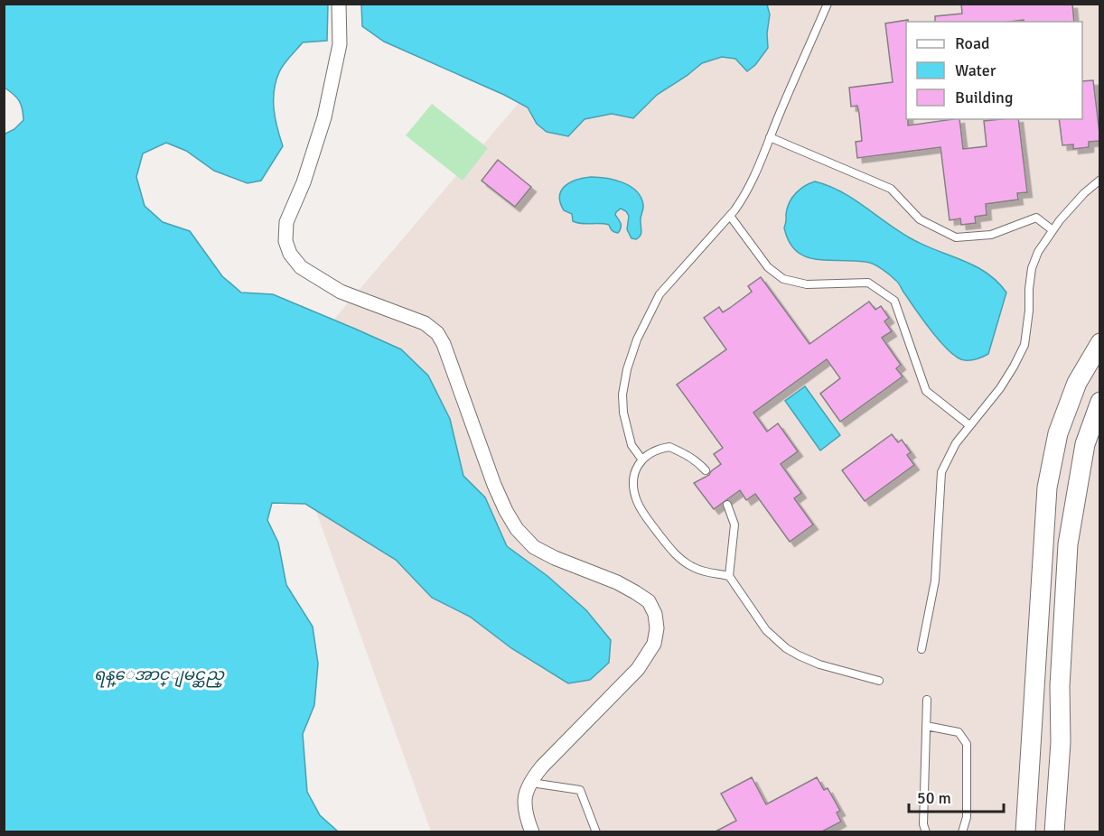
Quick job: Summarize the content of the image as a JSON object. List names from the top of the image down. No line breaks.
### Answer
{"water":["ရန္ေအာင္ျမင္ဆည္"],"legend":["Road","Water","Building"],"scale_bar":"50 m"}
